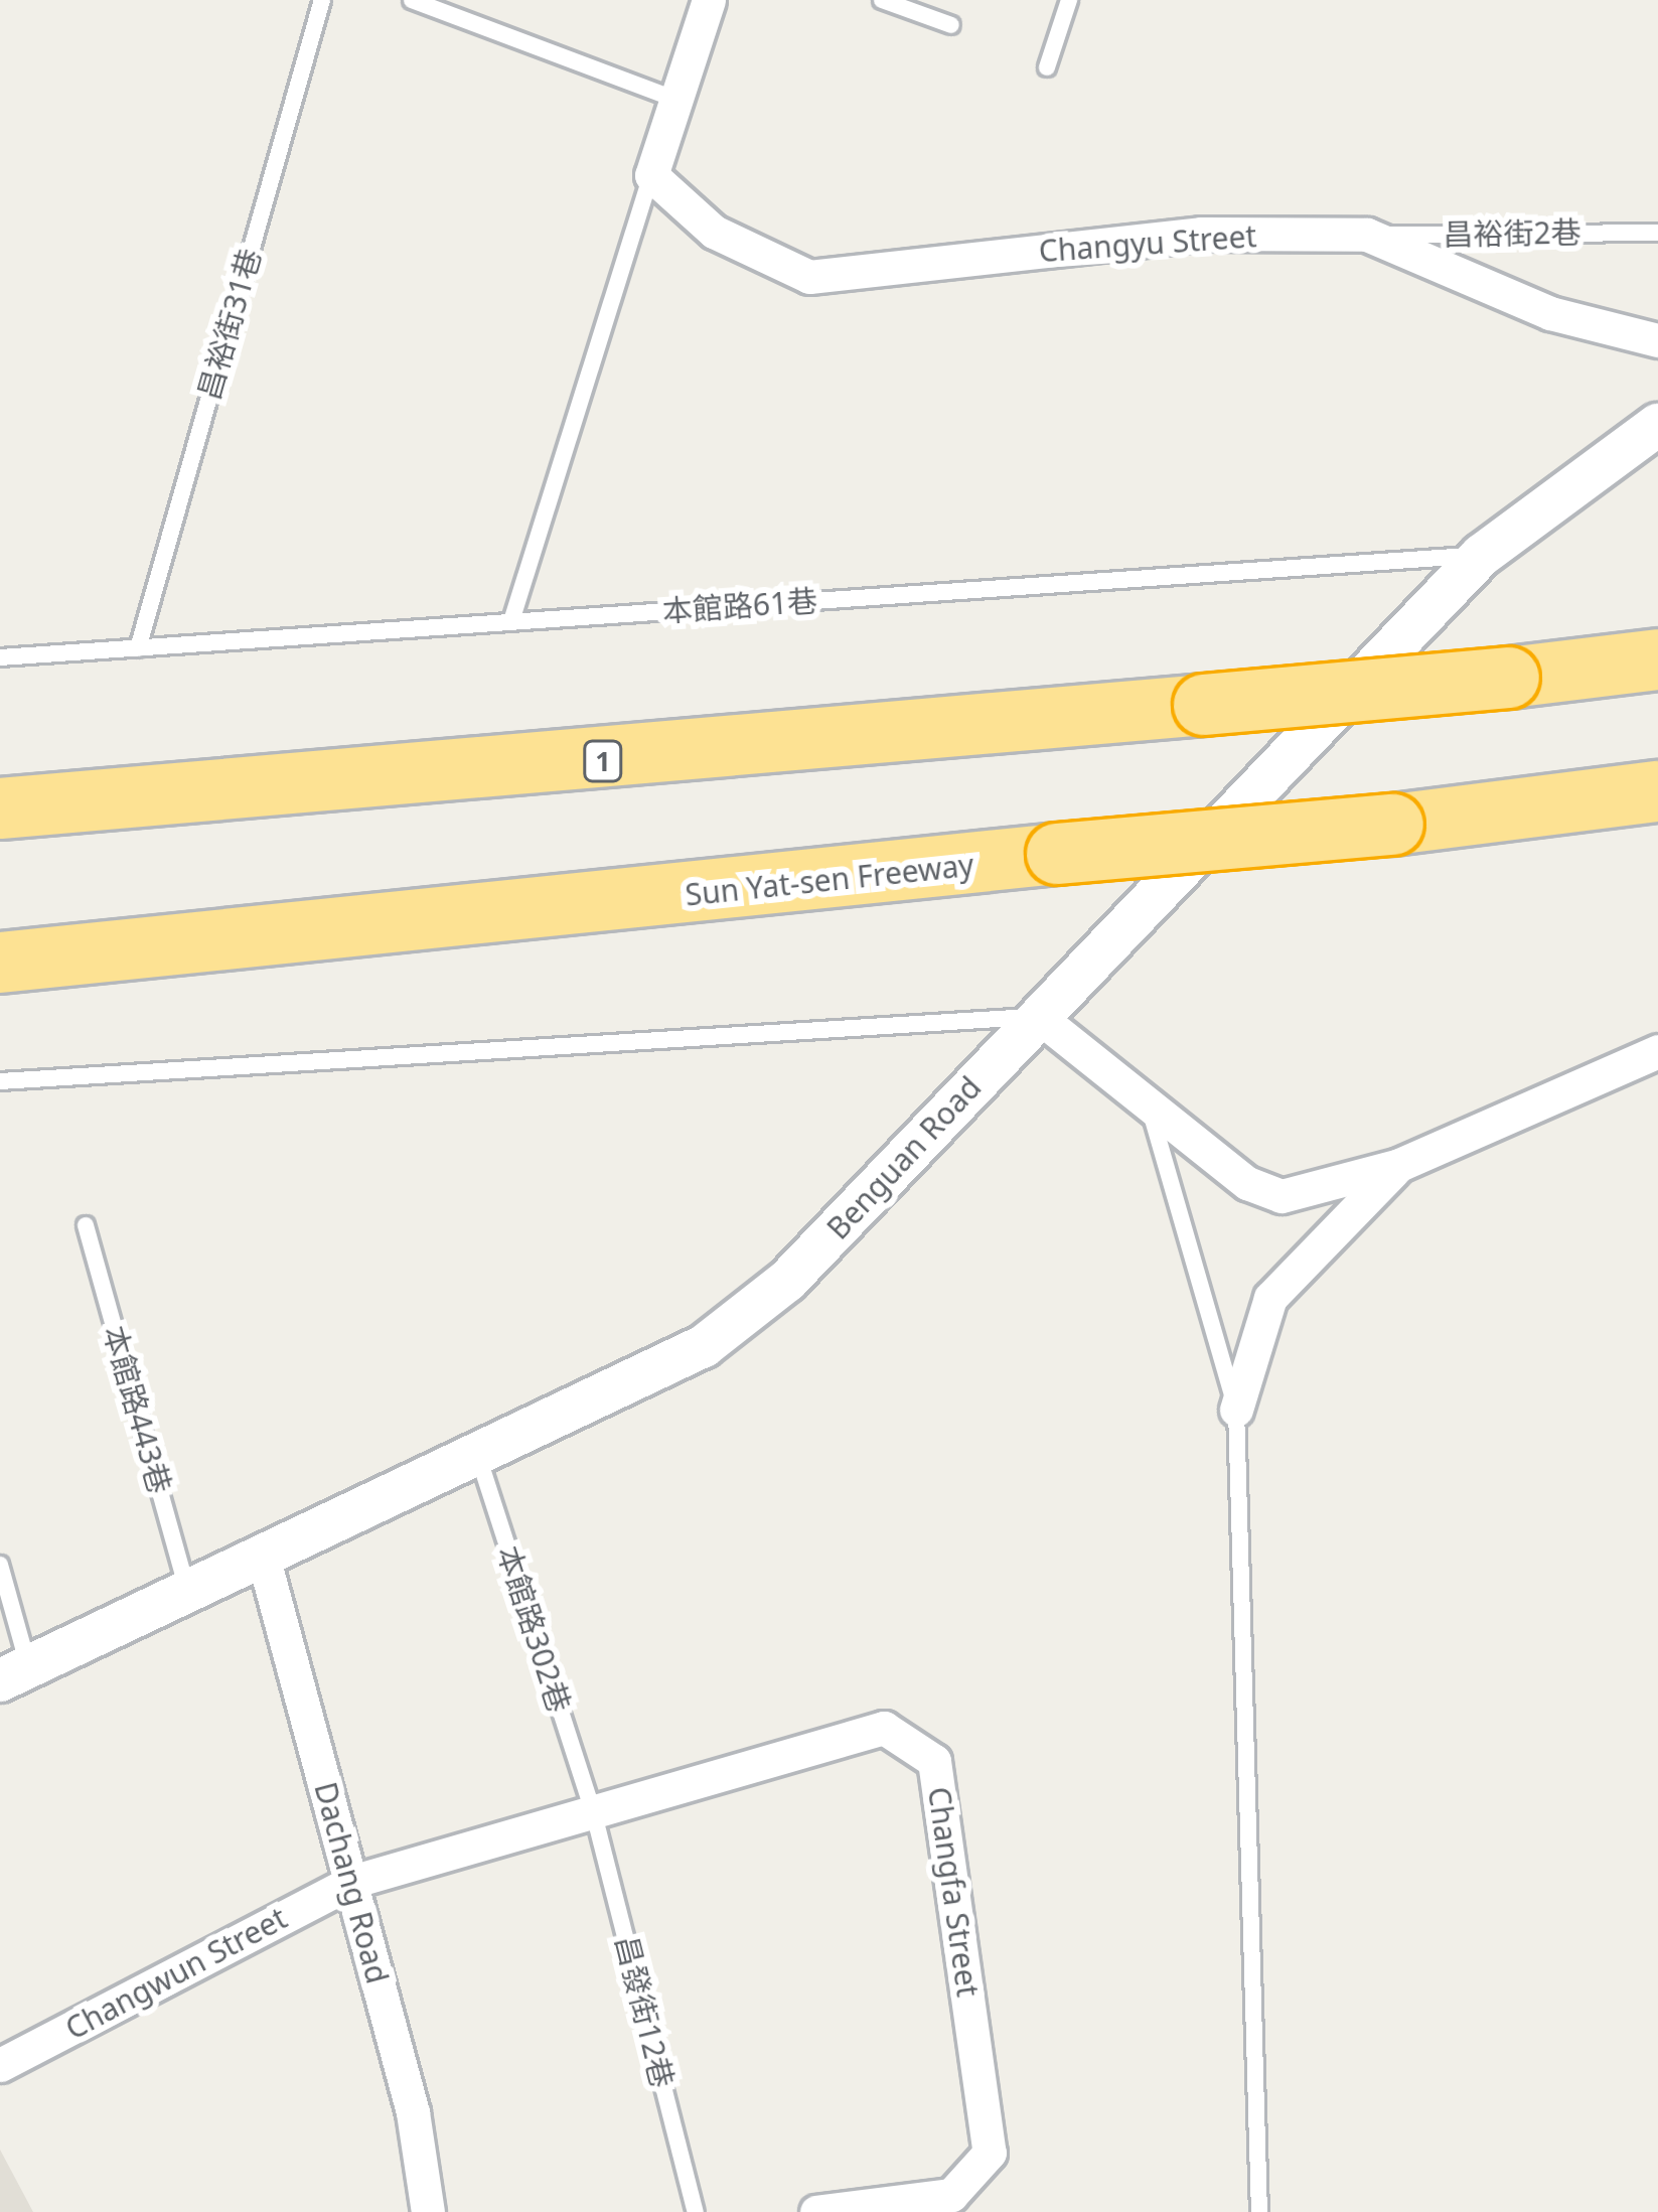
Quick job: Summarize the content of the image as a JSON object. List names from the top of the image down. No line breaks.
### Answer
{"streets":{"highway":["1","Sun Yat-sen Freeway"],"street":["Changyu Street","Benguan Road","Dachang Road","Changfa Street","Changwun Street"],"lane":["昌裕街2巷","昌裕街31巷","本館路61巷","本館路443巷","本館路302巷","昌發街12巷"]},"crossings":[["昌裕街2巷","Changyu Street"],["昌裕街31巷","本館路61巷"],["本館路61巷","Benguan Road"],["Benguan Road","本館路443巷"],["Benguan Road","本館路302巷"],["Benguan Road","Dachang Road"],["本館路302巷","Changfa Street"],["本館路302巷","昌發街12巷"],["Dachang Road","Changfa Street"],["Dachang Road","Changwun Street"],["Changfa Street","Changwun Street"],["Changfa Street","昌發街12巷"]]}
